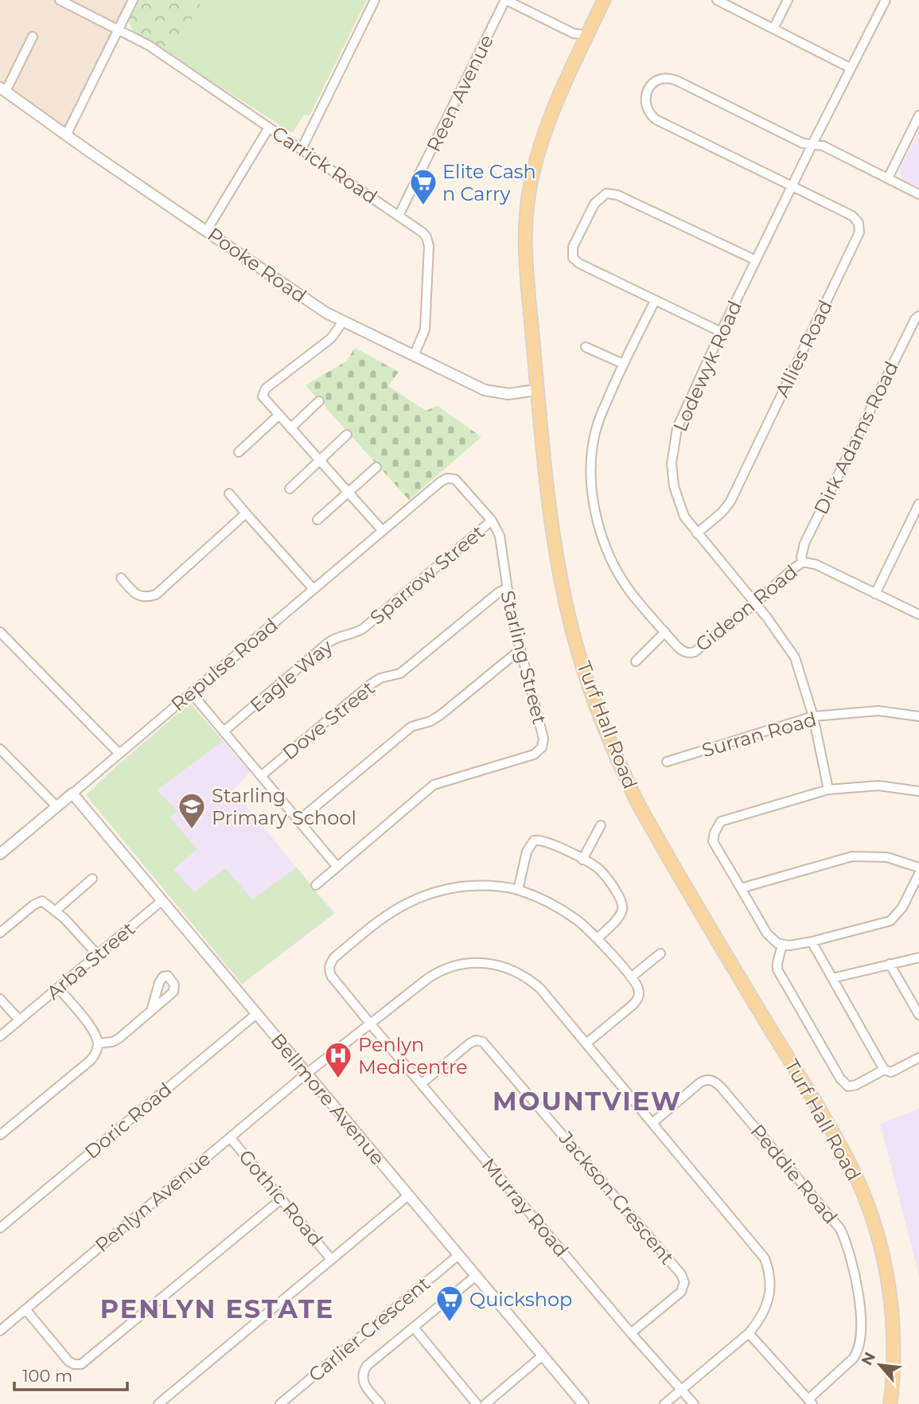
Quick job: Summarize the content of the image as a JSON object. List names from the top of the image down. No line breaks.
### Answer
{"streets":{"main road":["Turf Hall Road"],"street":["Reen Avenue","Carrick Road","Pooke Road","Allies Road","Lodewyk Road","Dirk Adams Road","Sparrow Street","Gideon Road","Starling Street","Repulse Road","Eagle Way","Dove Street","Surran Road","Arba Street","Bellmore Avenue","Doric Road","Peddie Road","Gothic Road","Jackson Crescent","Penlyn Avenue","Murray Road","Carlier Crescent"]},"crossings":[["Reen Avenue","Carrick Road"],["Carrick Road","Pooke Road"],["Pooke Road","Turf Hall Road"],["Allies Road","Lodewyk Road"],["Lodewyk Road","Gideon Road"],["Lodewyk Road","Surran Road"],["Dirk Adams Road","Gideon Road"],["Sparrow Street","Starling Street"],["Sparrow Street","Eagle Way"],["Starling Street","Repulse Road"],["Starling Street","Dove Street"],["Repulse Road","Bellmore Avenue"],["Arba Street","Bellmore Avenue"],["Bellmore Avenue","Doric Road"],["Bellmore Avenue","Penlyn Avenue"],["Bellmore Avenue","Carlier Crescent"],["Peddie Road","Penlyn Avenue"],["Gothic Road","Penlyn Avenue"],["Jackson Crescent","Murray Road"],["Penlyn Avenue","Murray Road"]],"districts":["MOUNTVIEW","PENLYN ESTATE"],"places":{"supermarket":["Elite Cash n Carry","Quickshop"],"school or university":["Starling Primary School"],"hospital":["Penlyn Medicentre"]},"scale_bar":"100 m","north":"top left"}
